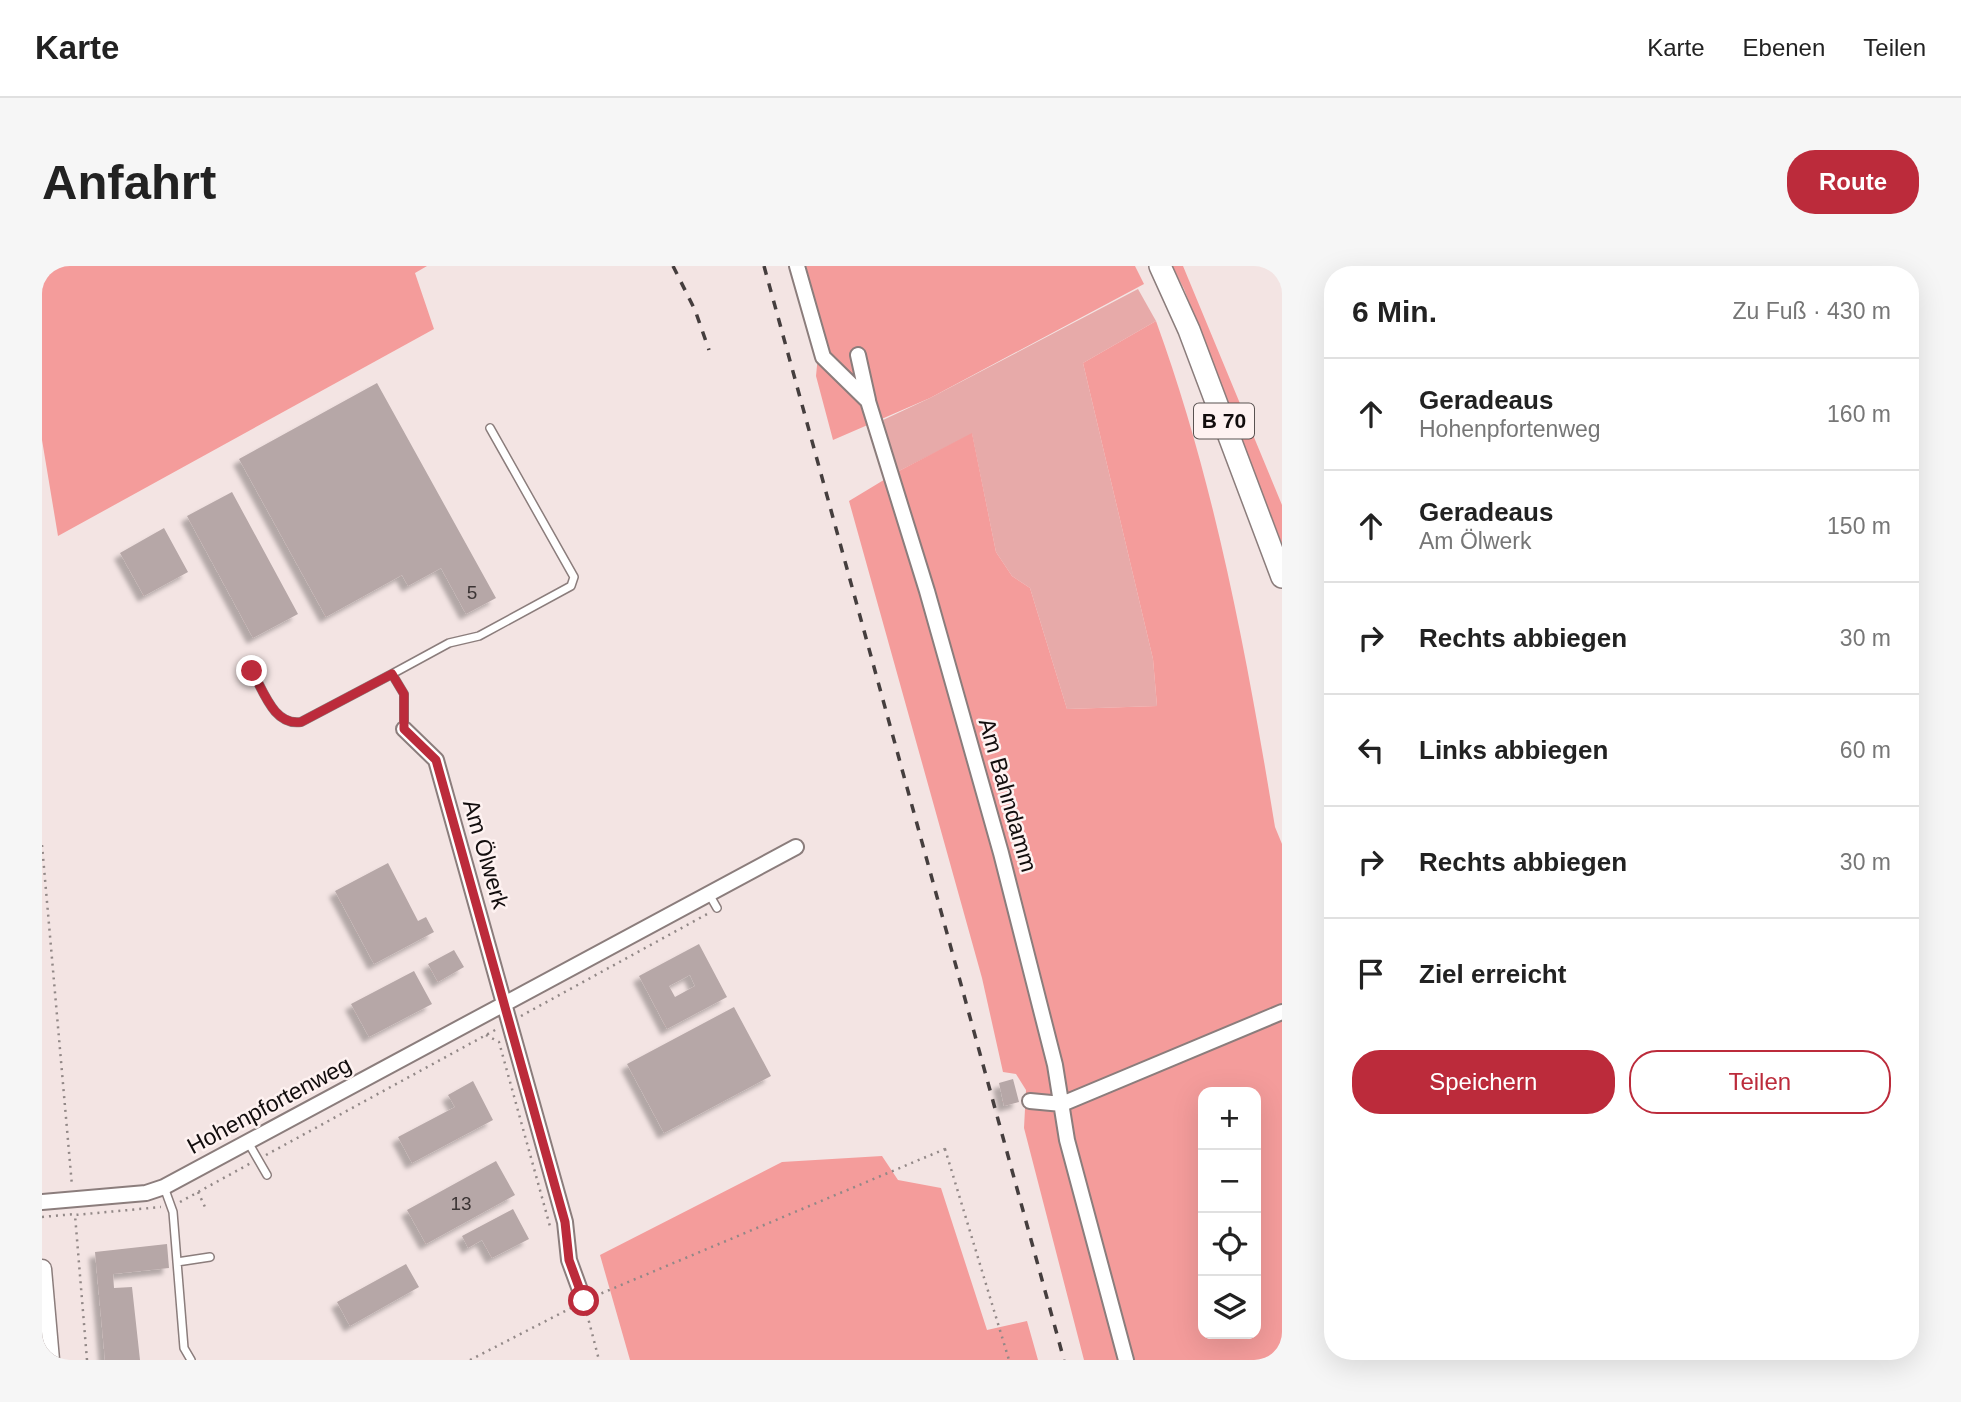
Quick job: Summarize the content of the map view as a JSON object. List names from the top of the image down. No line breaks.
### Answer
{"streets":{"main road":["B 70"],"street":["Am Bahndamm","Am Ölwerk","Hohenpfortenweg"]},"crossings":[["Am Ölwerk","Hohenpfortenweg"]],"house_numbers":["5","13"],"page":{"header":"Karte","nav":["Karte","Ebenen","Teilen"],"buttons":["Route",["Speichern","Teilen"]],"title":"Anfahrt","heading":["6 Min.","Zu Fuß · 430 m"],"list":[["Geradeaus","Hohenpfortenweg","160 m"],["Geradeaus","Am Ölwerk","150 m"],["Rechts abbiegen","30 m"],["Links abbiegen","60 m"],["Rechts abbiegen","30 m"],"Ziel erreicht"],"map_buttons":["+","−"]}}
